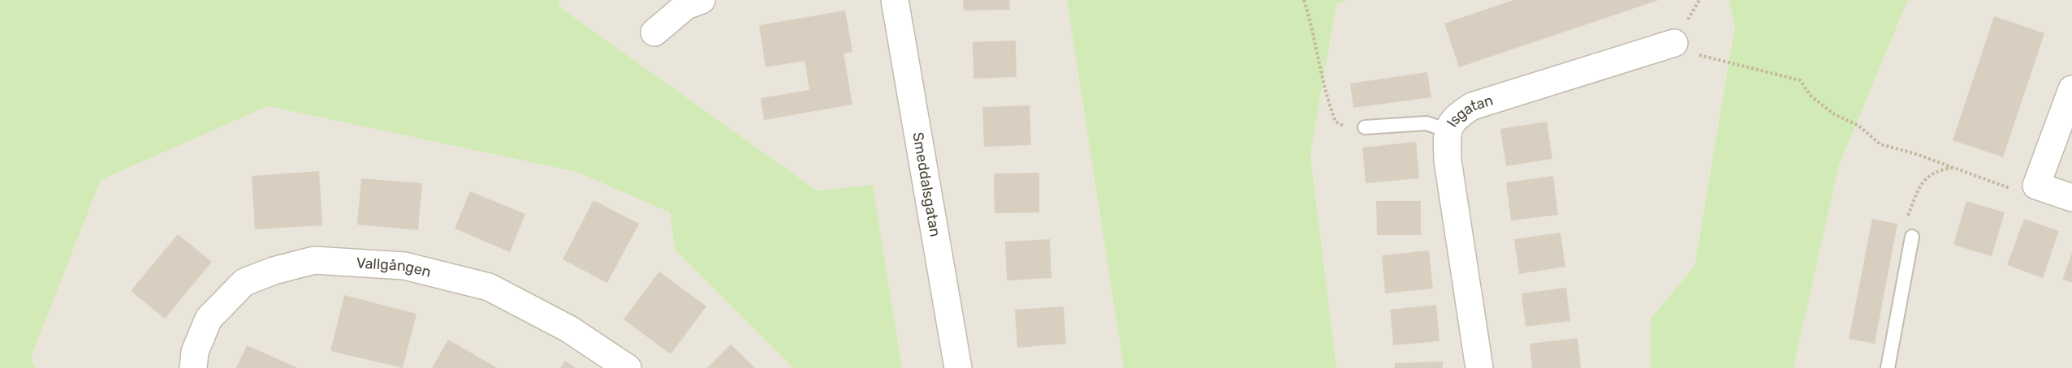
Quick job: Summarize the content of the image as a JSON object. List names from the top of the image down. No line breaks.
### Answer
{"streets":{"street":["Isgatan","Smeddalsgatan","Vallgången"]}}
